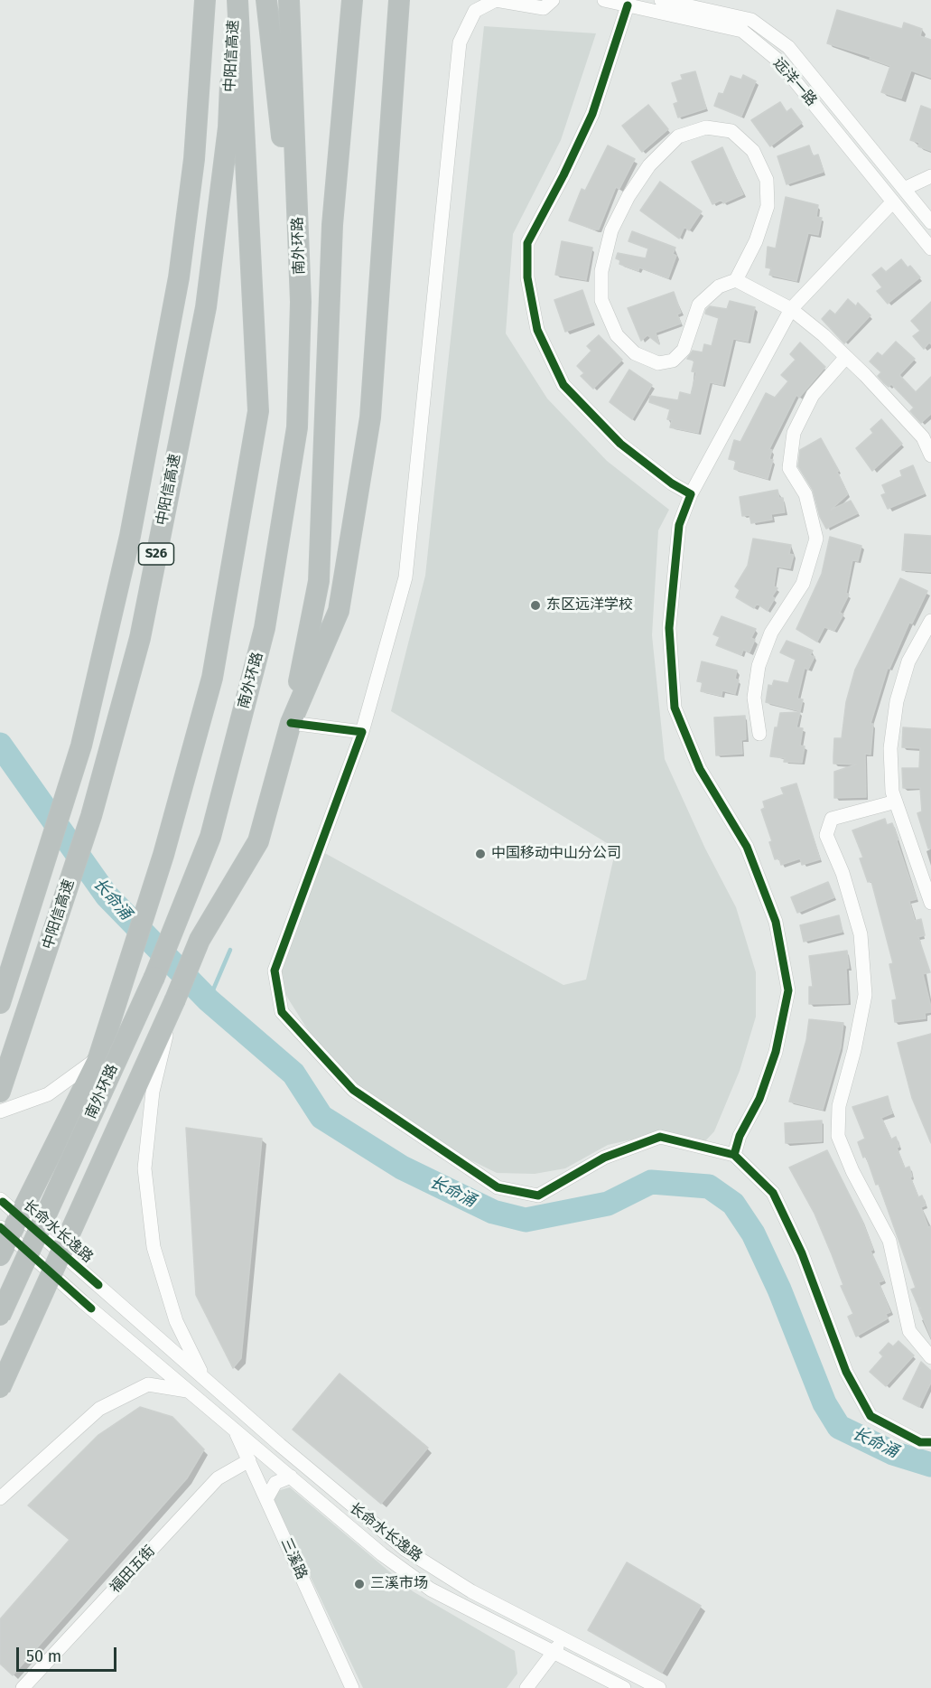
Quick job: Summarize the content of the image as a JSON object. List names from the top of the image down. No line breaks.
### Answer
{"streets":{"highway":["中阳信高速","南外环路","S26"],"street":["远洋一路","长命水长逸路","三溪路","福田五街"]},"crossings":[["中阳信高速","南外环路"],["南外环路","长命水长逸路"],["长命水长逸路","三溪路"],["三溪路","福田五街"]],"water":["长命涌"],"places":["东区远洋学校","中国移动中山分公司","三溪市场"],"scale_bar":"50 m"}
